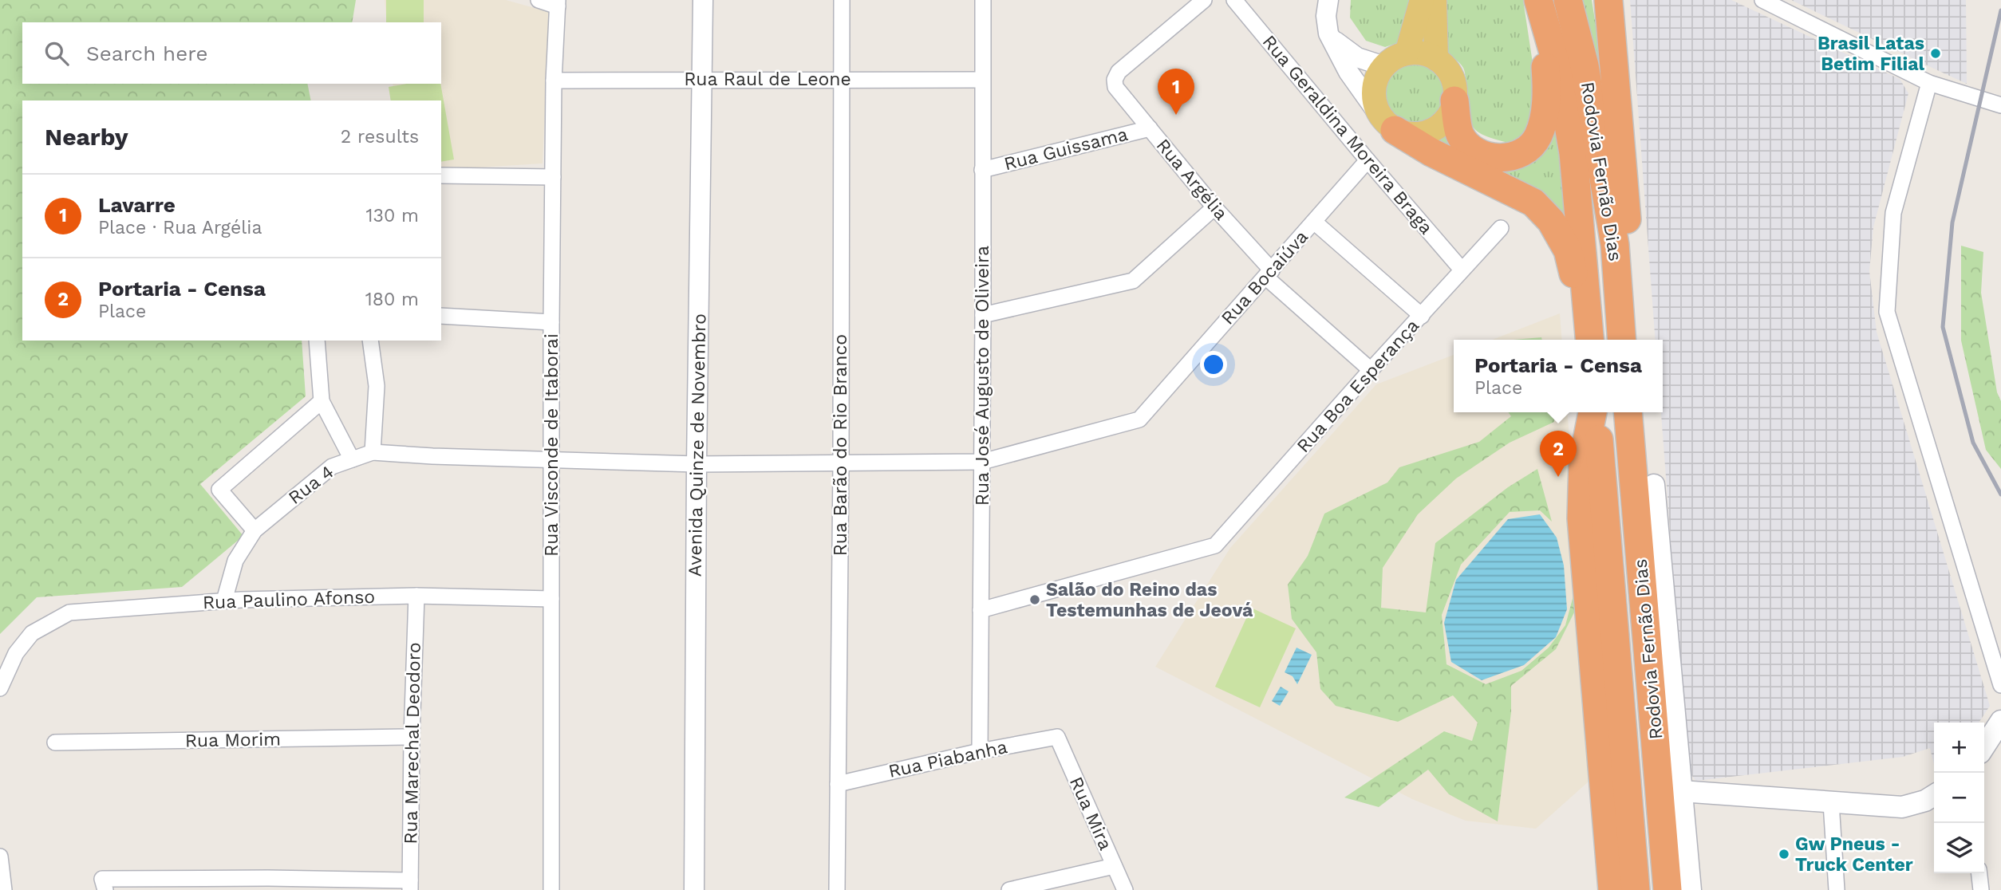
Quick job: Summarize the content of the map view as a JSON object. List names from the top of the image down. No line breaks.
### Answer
{"streets":{"highway":["Rodovia Fernão Dias"],"street":["Rua Raul de Leone","Rua Geraldina Moreira Braga","Rua Guissama","Rua Argélia","Rua Bocaiúva","Rua José Augusto de Oliveira","Rua Boa Esperança","Rua Visconde de Itaborai","Avenida Quinze de Novembro","Rua Barão do Rio Branco","Rua 4","Rua Paulino Afonso","Rua Morim","Rua Marechal Deodoro","Rua Piabanha","Rua Mira"]},"crossings":[["Rua Raul de Leone","Rua José Augusto de Oliveira"],["Rua Raul de Leone","Rua Visconde de Itaborai"],["Rua Raul de Leone","Avenida Quinze de Novembro"],["Rua Raul de Leone","Rua Barão do Rio Branco"],["Rua Geraldina Moreira Braga","Rua Bocaiúva"],["Rua Geraldina Moreira Braga","Rua Boa Esperança"],["Rua Guissama","Rua Argélia"],["Rua Guissama","Rua José Augusto de Oliveira"],["Rua Argélia","Rua Bocaiúva"],["Rua Argélia","Rua Boa Esperança"],["Rua Bocaiúva","Rua José Augusto de Oliveira"],["Rua José Augusto de Oliveira","Rua Boa Esperança"],["Rua José Augusto de Oliveira","Rua Piabanha"],["Rua Visconde de Itaborai","Rua Paulino Afonso"],["Rua Barão do Rio Branco","Rua Piabanha"],["Rua 4","Rua Paulino Afonso"],["Rua Paulino Afonso","Rua Marechal Deodoro"],["Rua Morim","Rua Marechal Deodoro"],["Rua Piabanha","Rua Mira"]],"places":["Brasil Latas Betim Filial","Salão do Reino das Testemunhas de Jeová","Gw Pneus - Truck Center"],"page":{"search":"Search here","pins":["1","2"],"heading":["Nearby","2 results"],"list":[{"mark":"1","name":"Lavarre","note":"Place · Rua Argélia","value":"130 m"},{"mark":"2","name":"Portaria - Censa","note":"Place","value":"180 m"}],"popup":["Portaria - Censa","Place"],"map_buttons":["+","−"]}}
